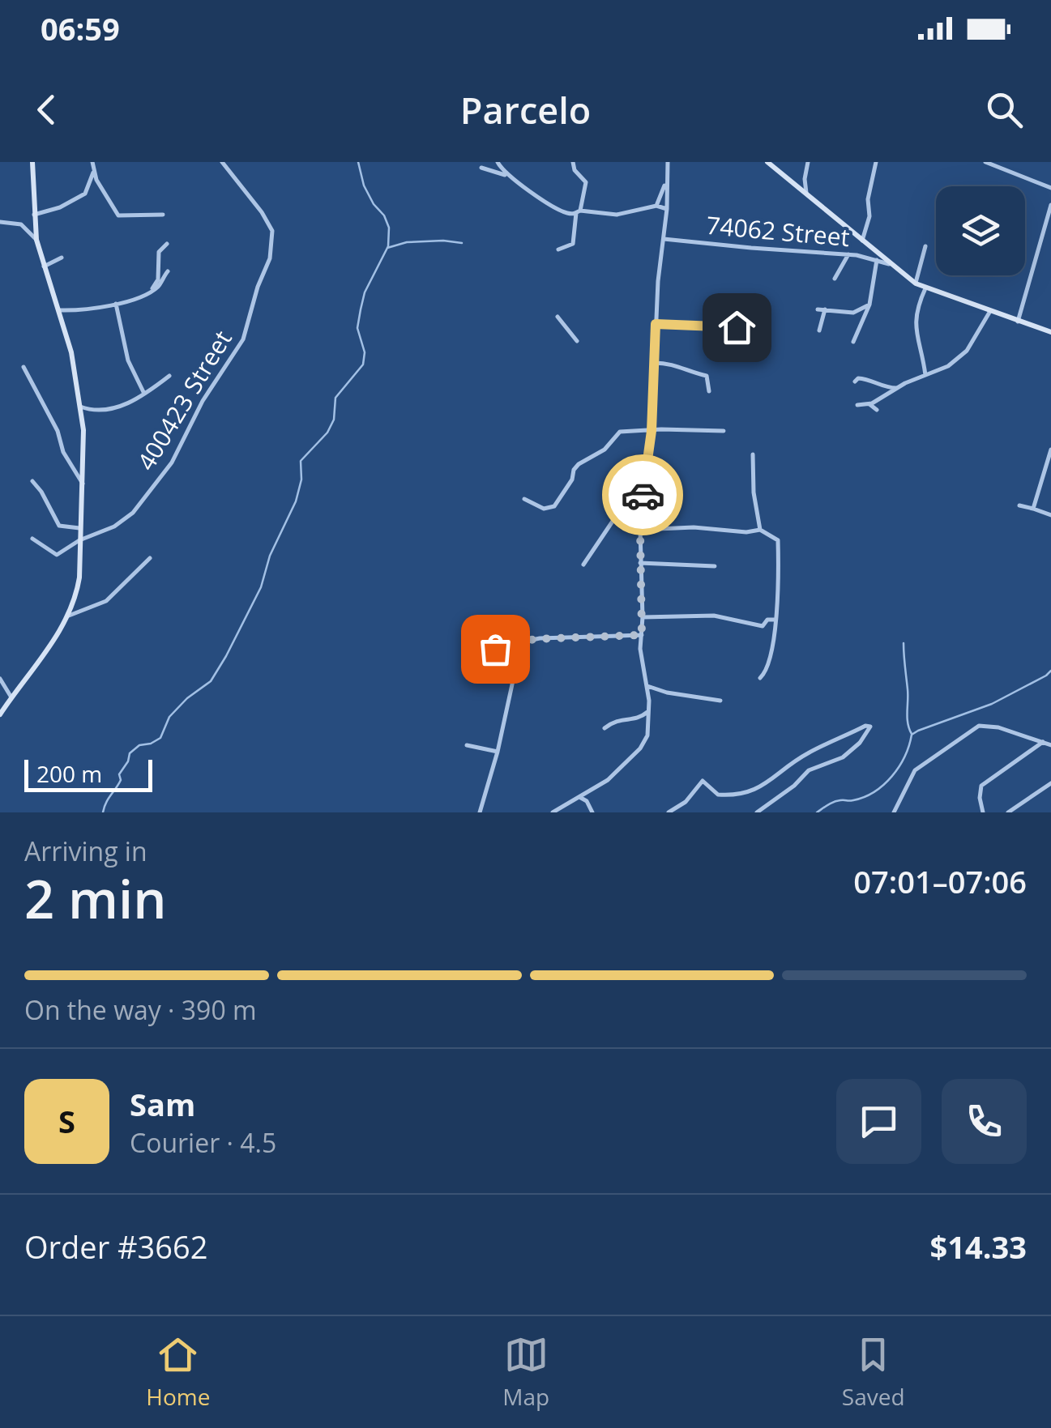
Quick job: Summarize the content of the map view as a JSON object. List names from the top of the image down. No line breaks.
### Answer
{"streets":{"street":["74062 Street","400423 Street"]},"scale_bar":"200 m","page":{"status":"06:59","header":"Parcelo","scale":"200 m","heading":["2 min","Arriving in","07:01–07:06"],"panel":["Sam","Courier · 4.5","Order #3662","$14.33"],"bar":"On the way · 390 m","round":"S","tabs":["Home","Map","Saved"]}}
